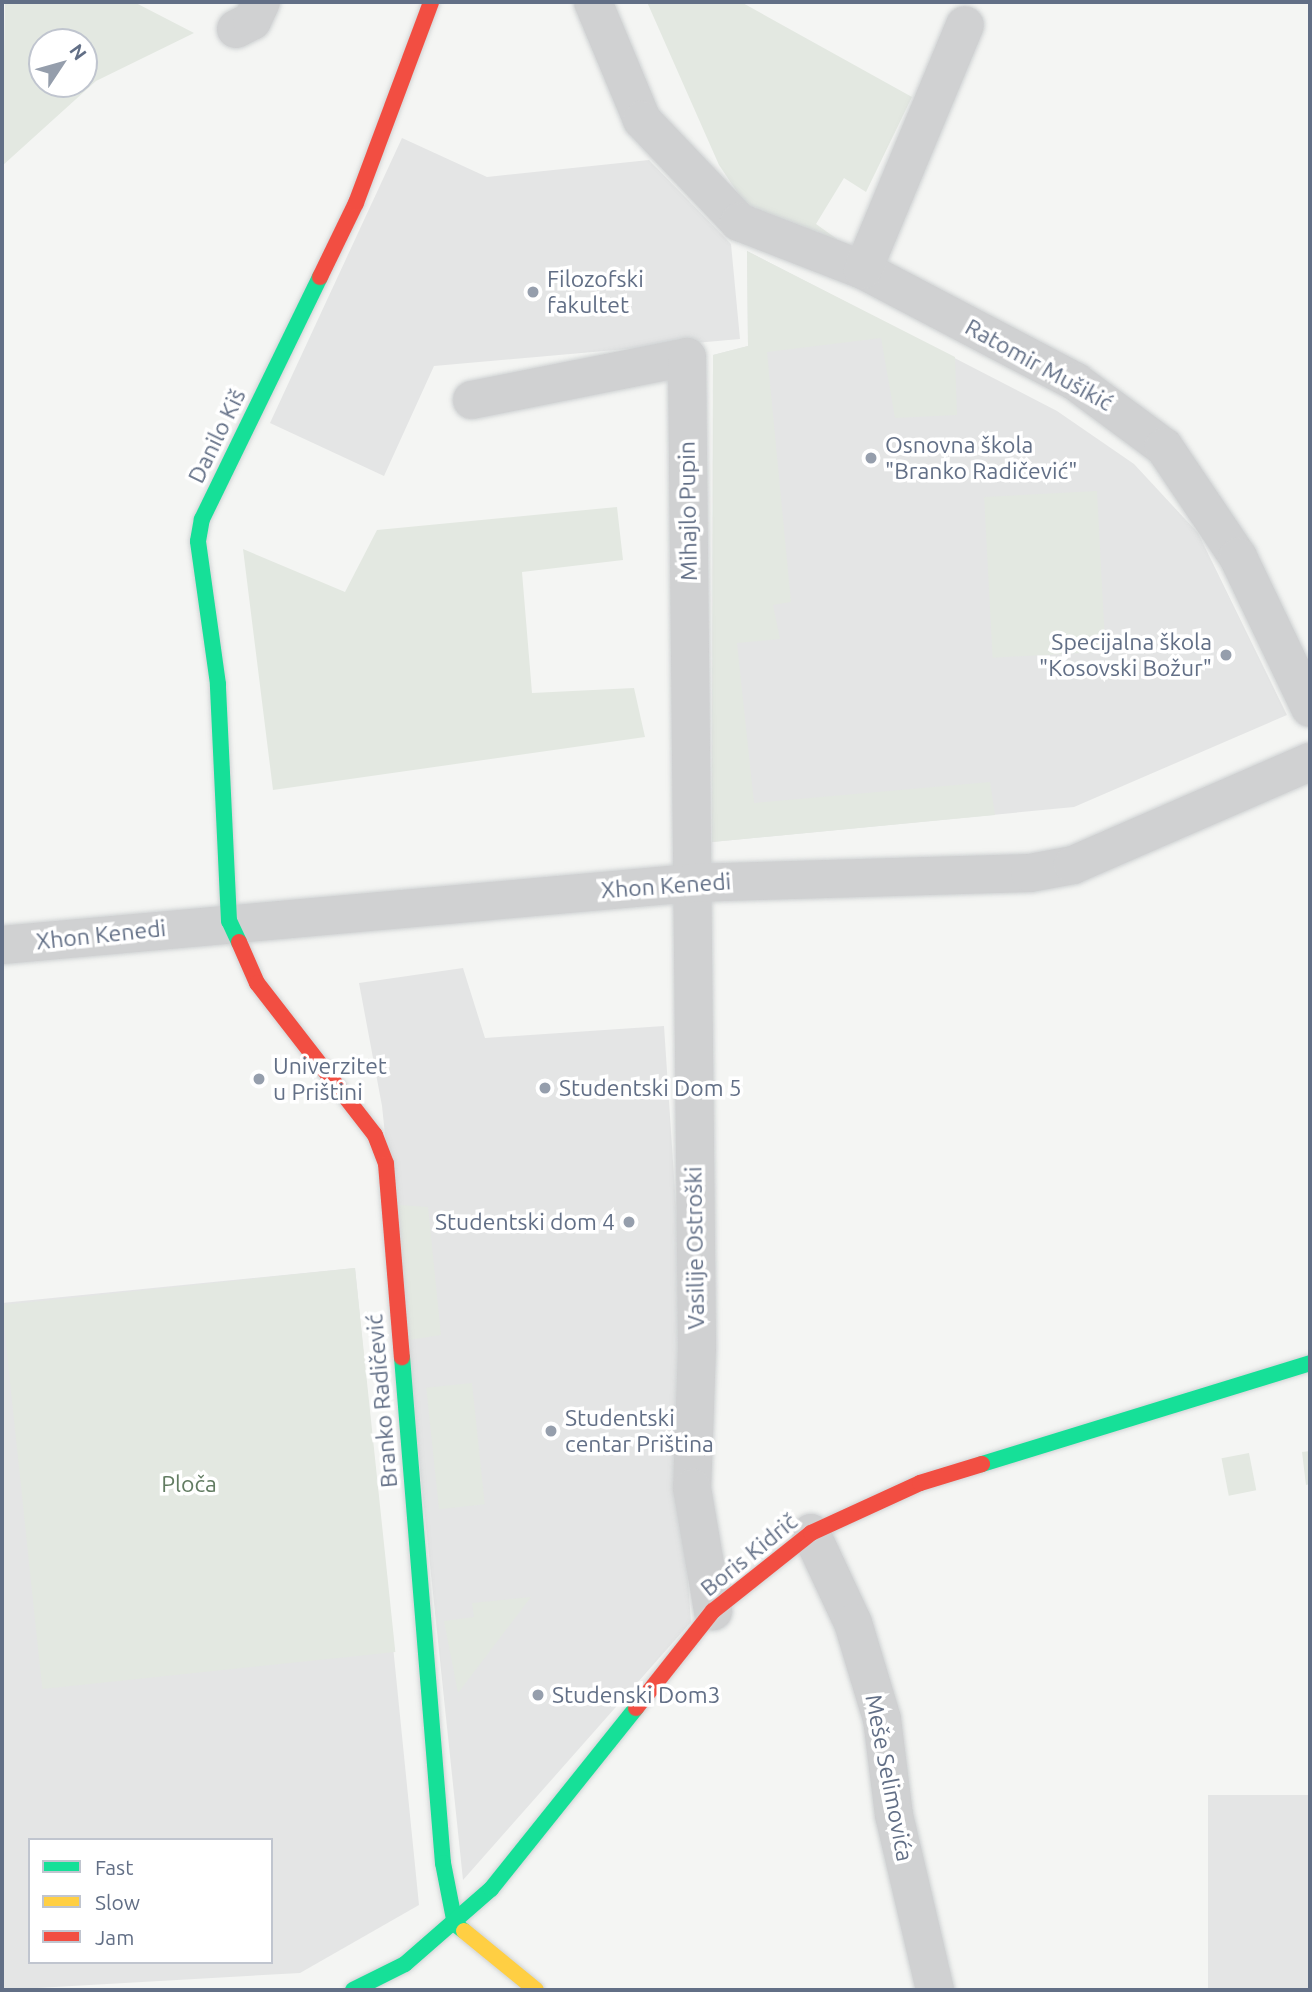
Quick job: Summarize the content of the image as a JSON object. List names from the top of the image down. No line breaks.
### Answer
{"streets":{"street":["Ratomir Mušikić","Danilo Kiš","Mihajlo Pupin","Xhon Kenedi","Vasilije Ostroški","Branko Radičević","Boris Kidrič","Meše Selimovića"]},"crossings":[["Danilo Kiš","Xhon Kenedi"],["Danilo Kiš","Branko Radičević"],["Mihajlo Pupin","Xhon Kenedi"],["Mihajlo Pupin","Vasilije Ostroški"],["Xhon Kenedi","Vasilije Ostroški"],["Xhon Kenedi","Branko Radičević"],["Vasilije Ostroški","Boris Kidrič"],["Branko Radičević","Boris Kidrič"],["Boris Kidrič","Meše Selimovića"]],"parks":["Ploča"],"places":["Filozofski fakultet","Osnovna škola \"Branko Radičević\"","Specijalna škola \"Kosovski Božur\"","Univerzitet u Prištini","Studentski Dom 5","Studentski dom 4","Studentski centar Priština","Studenski Dom3"],"legend":["Fast","Slow","Jam"],"north":"top right"}
